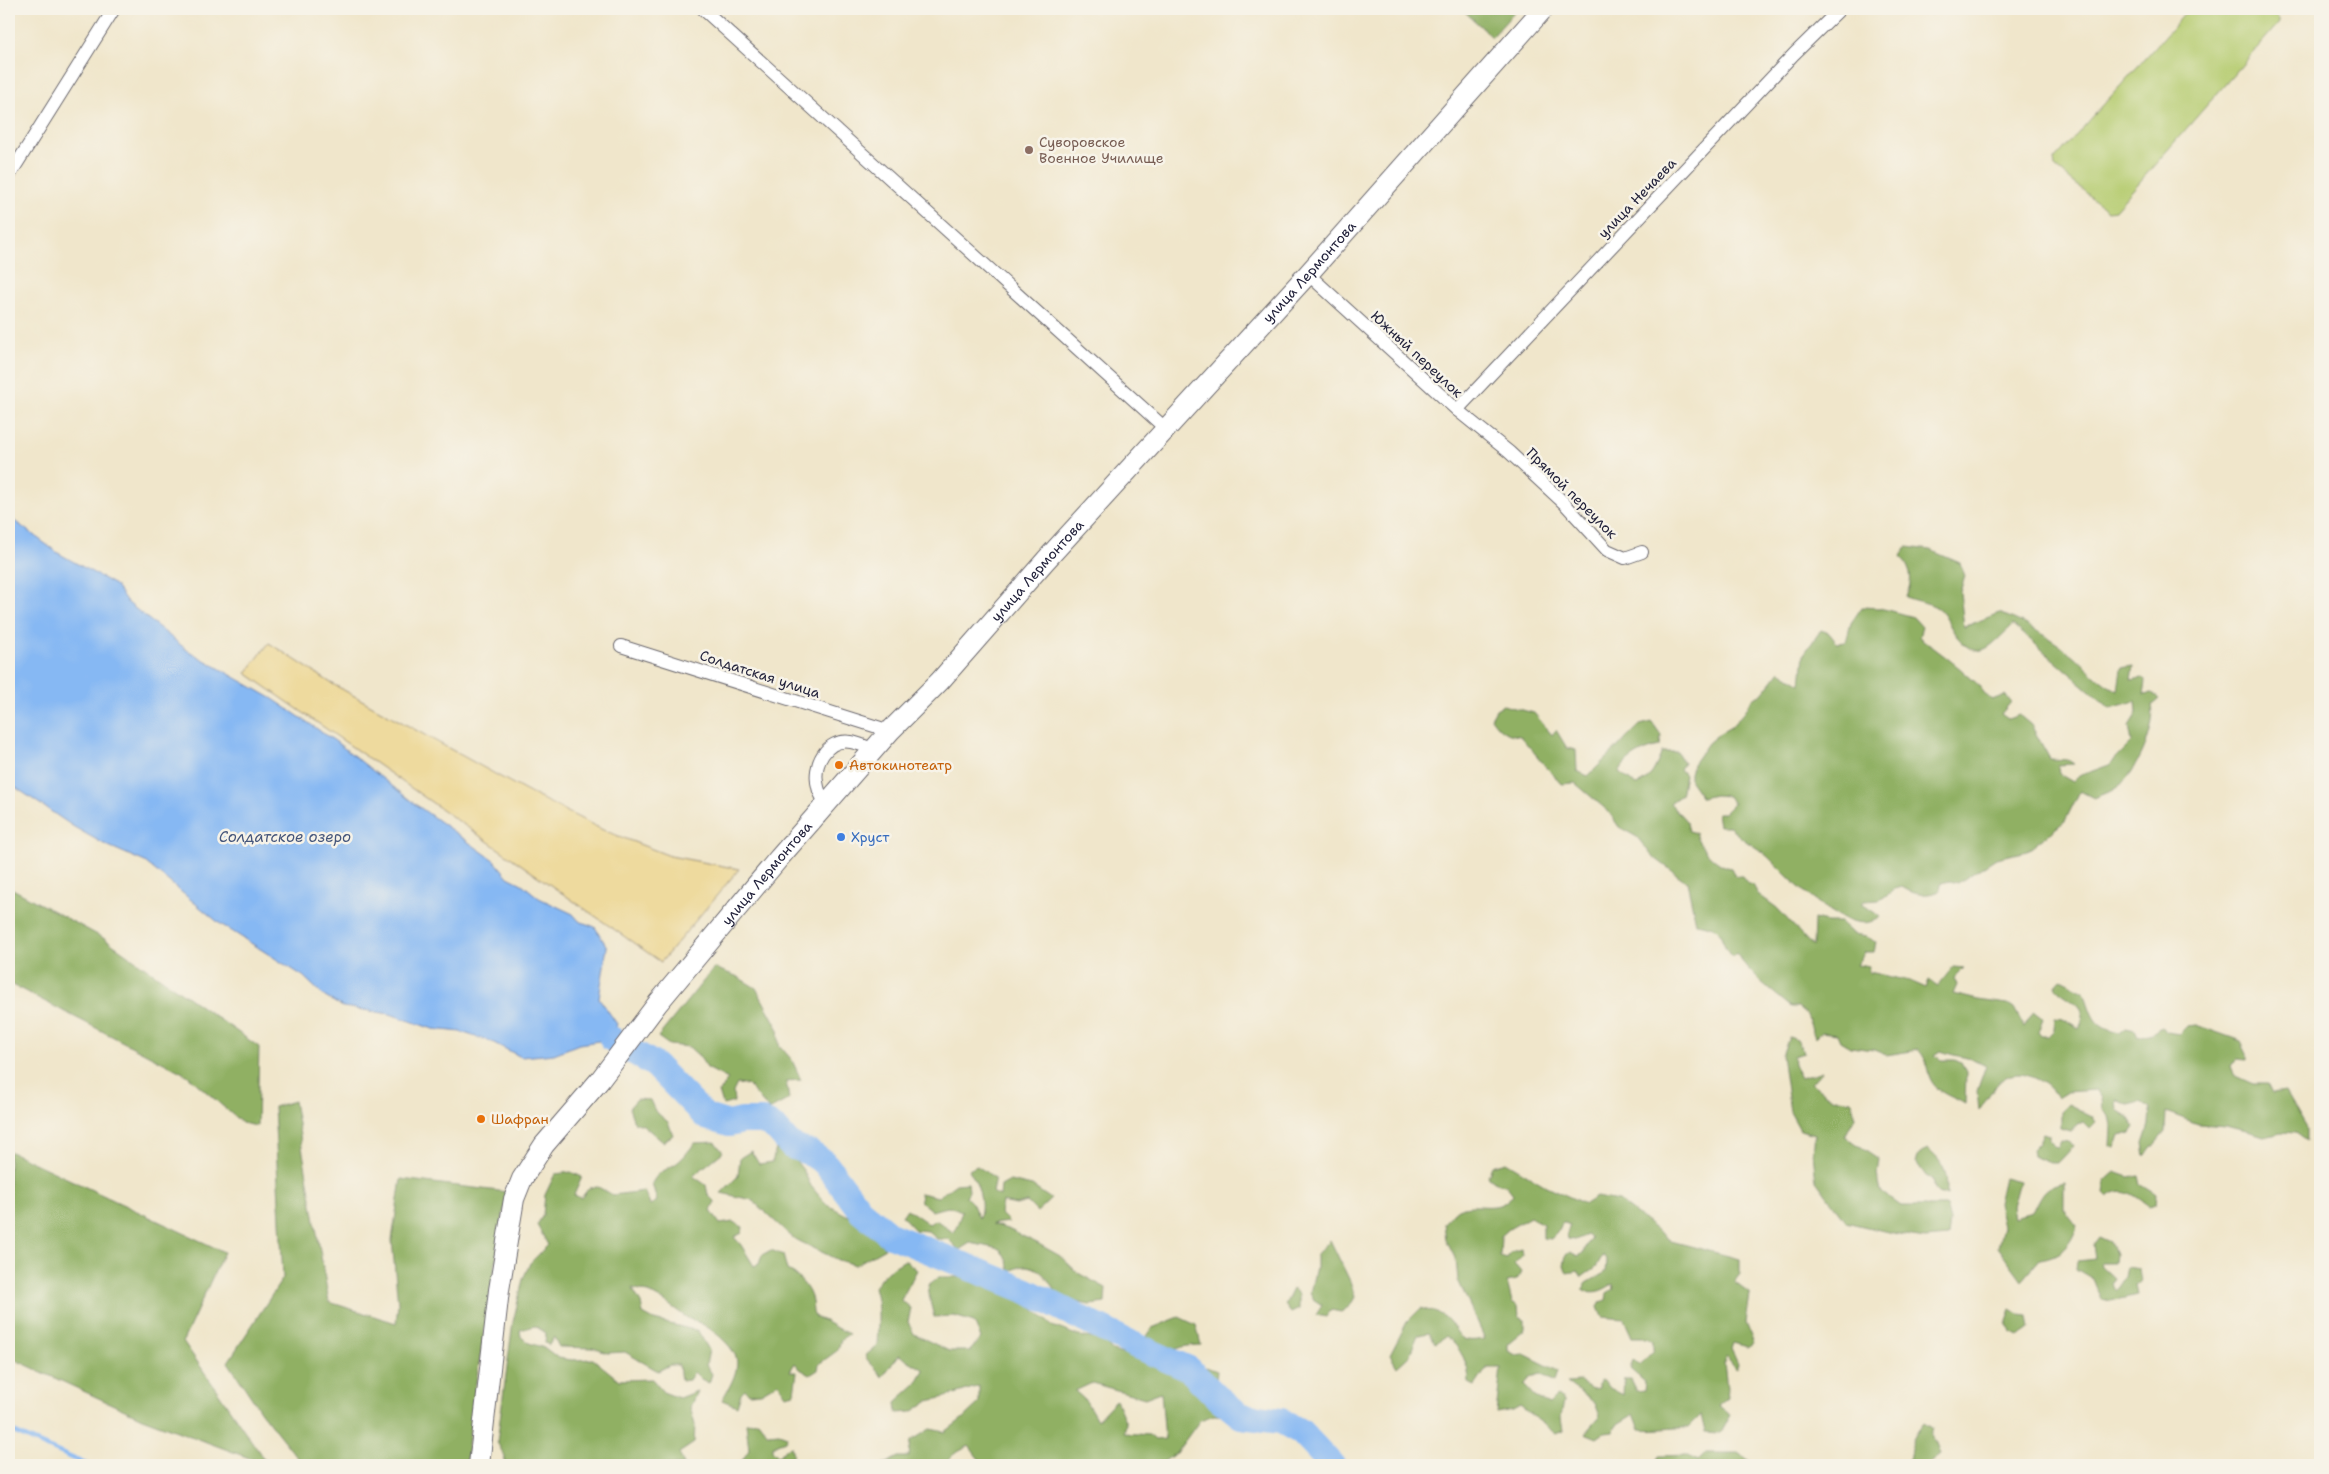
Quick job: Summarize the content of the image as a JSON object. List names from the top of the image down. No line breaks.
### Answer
{"streets":{"main road":["улица Лермонтова"],"street":["улица Нечаева","Южный переулок","Прямой переулок","Солдатская улица"]},"crossings":[["улица Нечаева","Южный переулок"],["улица Лермонтова","Южный переулок"],["улица Лермонтова","Солдатская улица"],["Южный переулок","Прямой переулок"]],"water":["Солдатское озеро"],"places":["Суворовское Военное Училище","Автокинотеатр","Хруст","Шафран"]}
